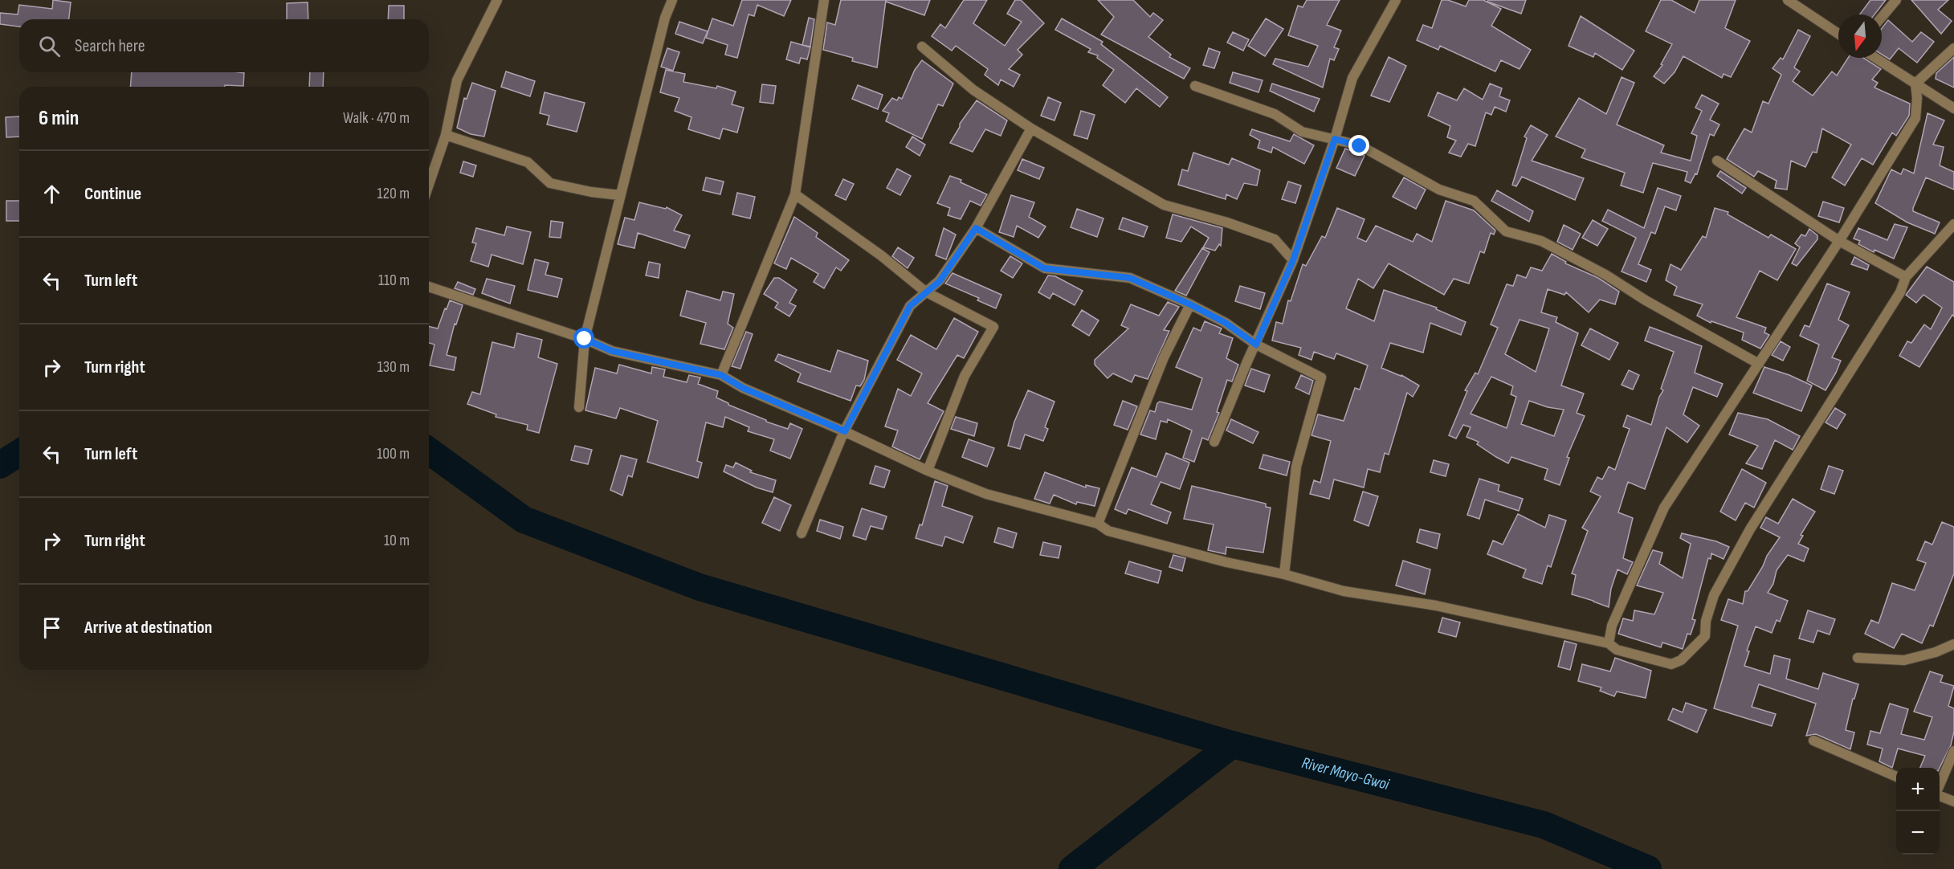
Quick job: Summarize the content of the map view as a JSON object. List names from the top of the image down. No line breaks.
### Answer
{"water":["River Mayo-Gwoi"],"north":"bottom","page":{"search":"Search here","heading":["6 min","Walk · 470 m"],"list":[["Continue","120 m"],["Turn left","110 m"],["Turn right","130 m"],["Turn left","100 m"],["Turn right","10 m"],"Arrive at destination"],"map_buttons":["+","−"]}}
